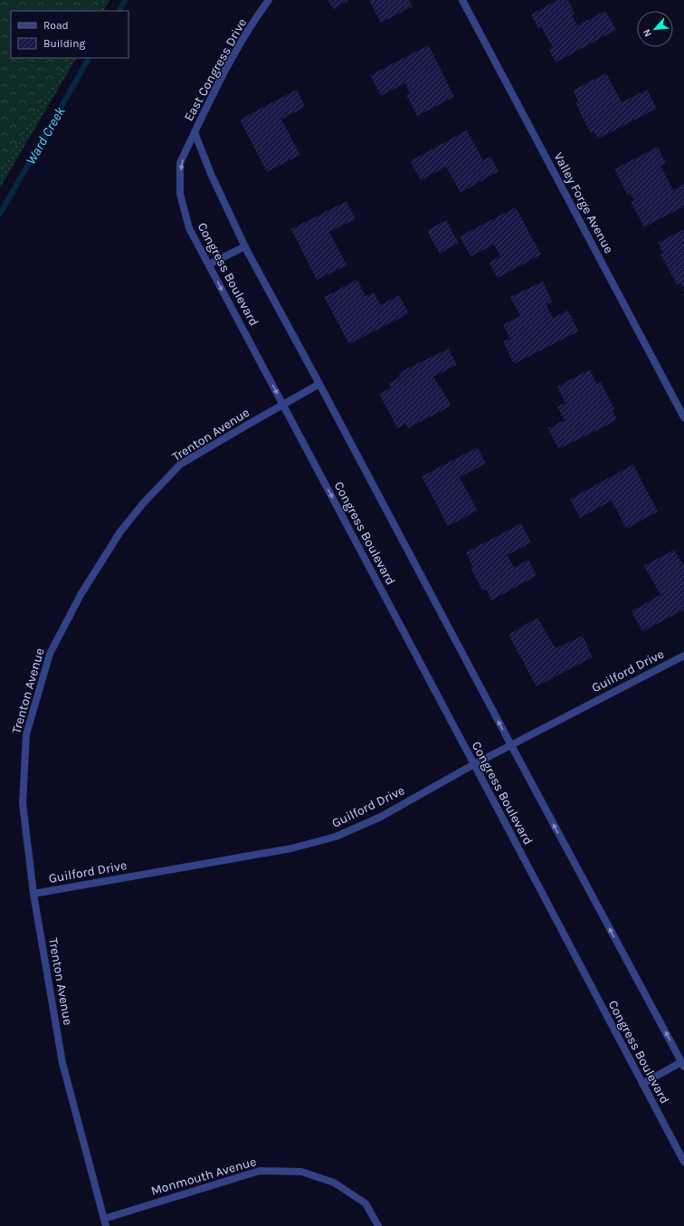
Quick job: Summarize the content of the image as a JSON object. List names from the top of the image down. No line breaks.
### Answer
{"streets":{"street":["East Congress Drive","Valley Forge Avenue","Congress Boulevard","Trenton Avenue","Guilford Drive","Monmouth Avenue"]},"crossings":[["East Congress Drive","Congress Boulevard"],["Congress Boulevard","Trenton Avenue"],["Congress Boulevard","Guilford Drive"],["Trenton Avenue","Guilford Drive"],["Trenton Avenue","Monmouth Avenue"]],"water":["Ward Creek"],"legend":["Road","Building"],"north":"bottom left"}
